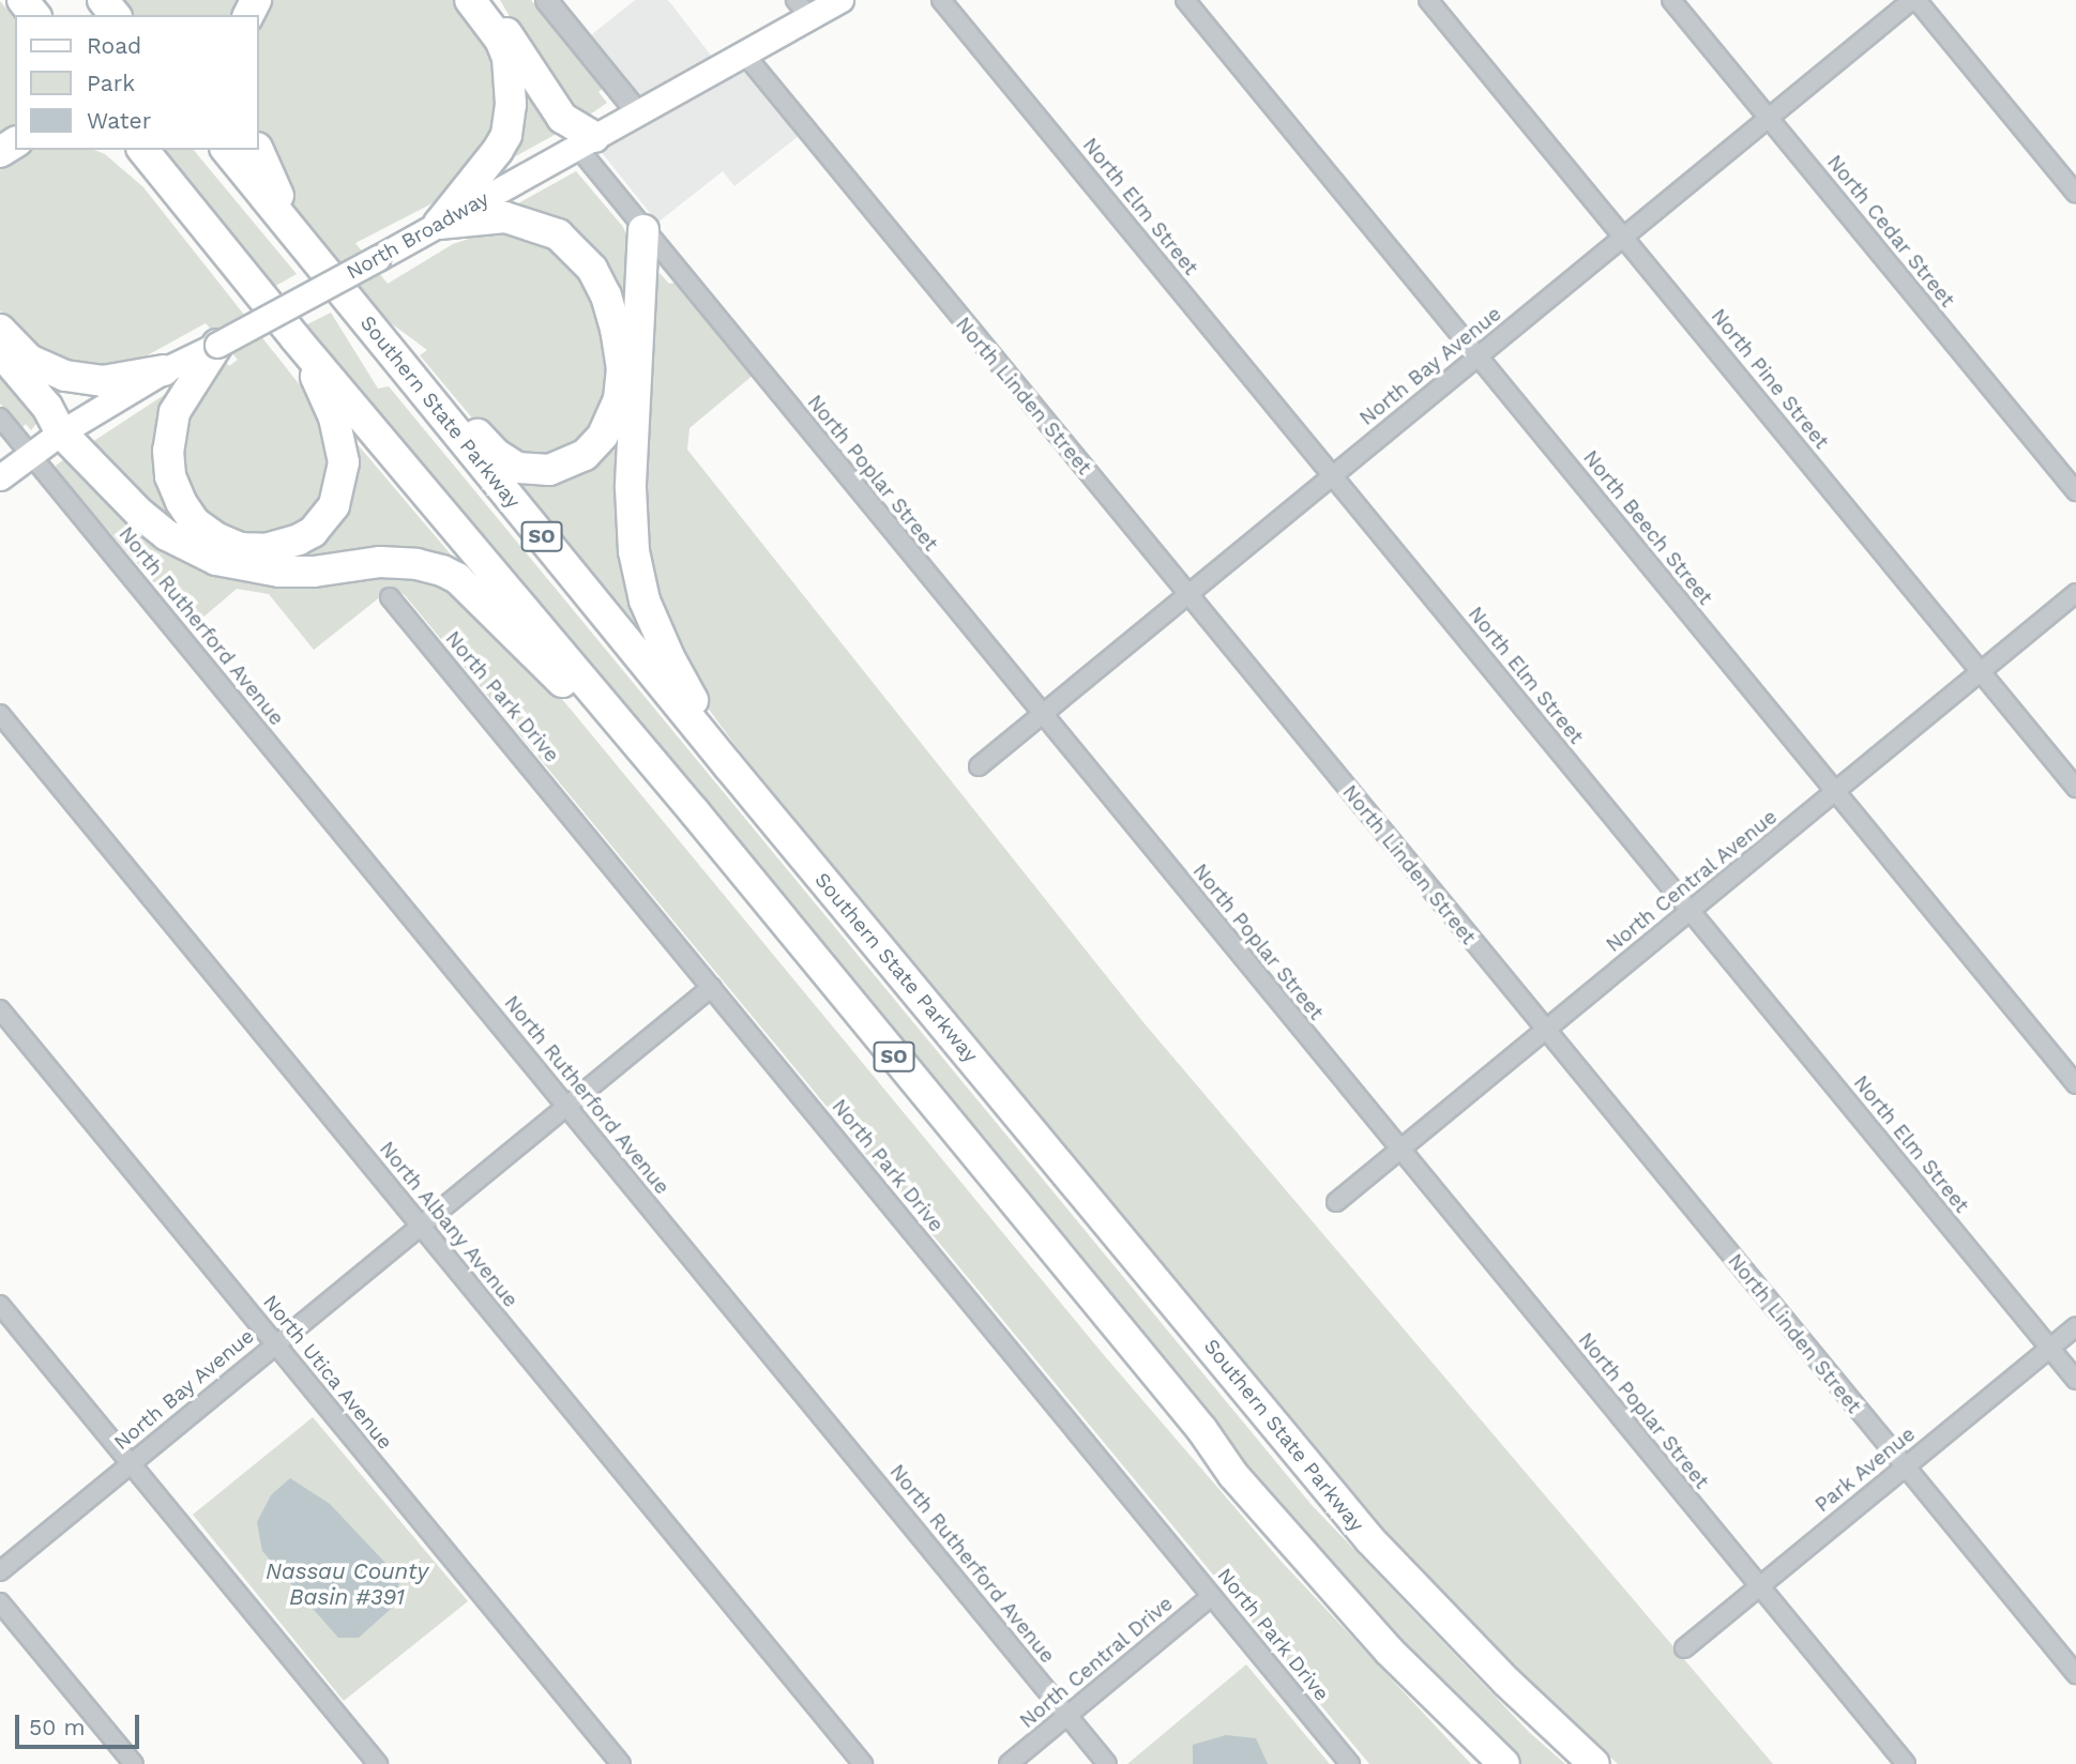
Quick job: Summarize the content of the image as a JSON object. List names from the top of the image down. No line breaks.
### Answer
{"streets":{"highway":["Southern State Parkway","SO"],"main road":["North Broadway"],"street":["North Elm Street","North Cedar Street","North Bay Avenue","North Pine Street","North Linden Street","North Poplar Street","North Beech Street","North Rutherford Avenue","North Park Drive","North Central Avenue","North Albany Avenue","North Utica Avenue","Park Avenue","North Central Drive"]},"crossings":[["North Elm Street","North Bay Avenue"],["North Elm Street","North Central Avenue"],["North Elm Street","Park Avenue"],["North Cedar Street","North Bay Avenue"],["North Broadway","North Linden Street"],["North Broadway","North Poplar Street"],["North Broadway","North Rutherford Avenue"],["North Bay Avenue","North Pine Street"],["North Bay Avenue","North Linden Street"],["North Bay Avenue","North Poplar Street"],["North Bay Avenue","North Beech Street"],["North Bay Avenue","North Rutherford Avenue"],["North Bay Avenue","North Park Drive"],["North Bay Avenue","North Albany Avenue"],["North Bay Avenue","North Utica Avenue"],["North Pine Street","North Central Avenue"],["North Linden Street","North Central Avenue"],["North Linden Street","Park Avenue"],["North Poplar Street","North Central Avenue"],["North Poplar Street","Park Avenue"],["North Beech Street","North Central Avenue"],["North Rutherford Avenue","North Central Drive"],["North Park Drive","North Central Drive"]],"water":["Nassau County Basin #391"],"legend":["Road","Park","Water"],"scale_bar":"50 m"}
